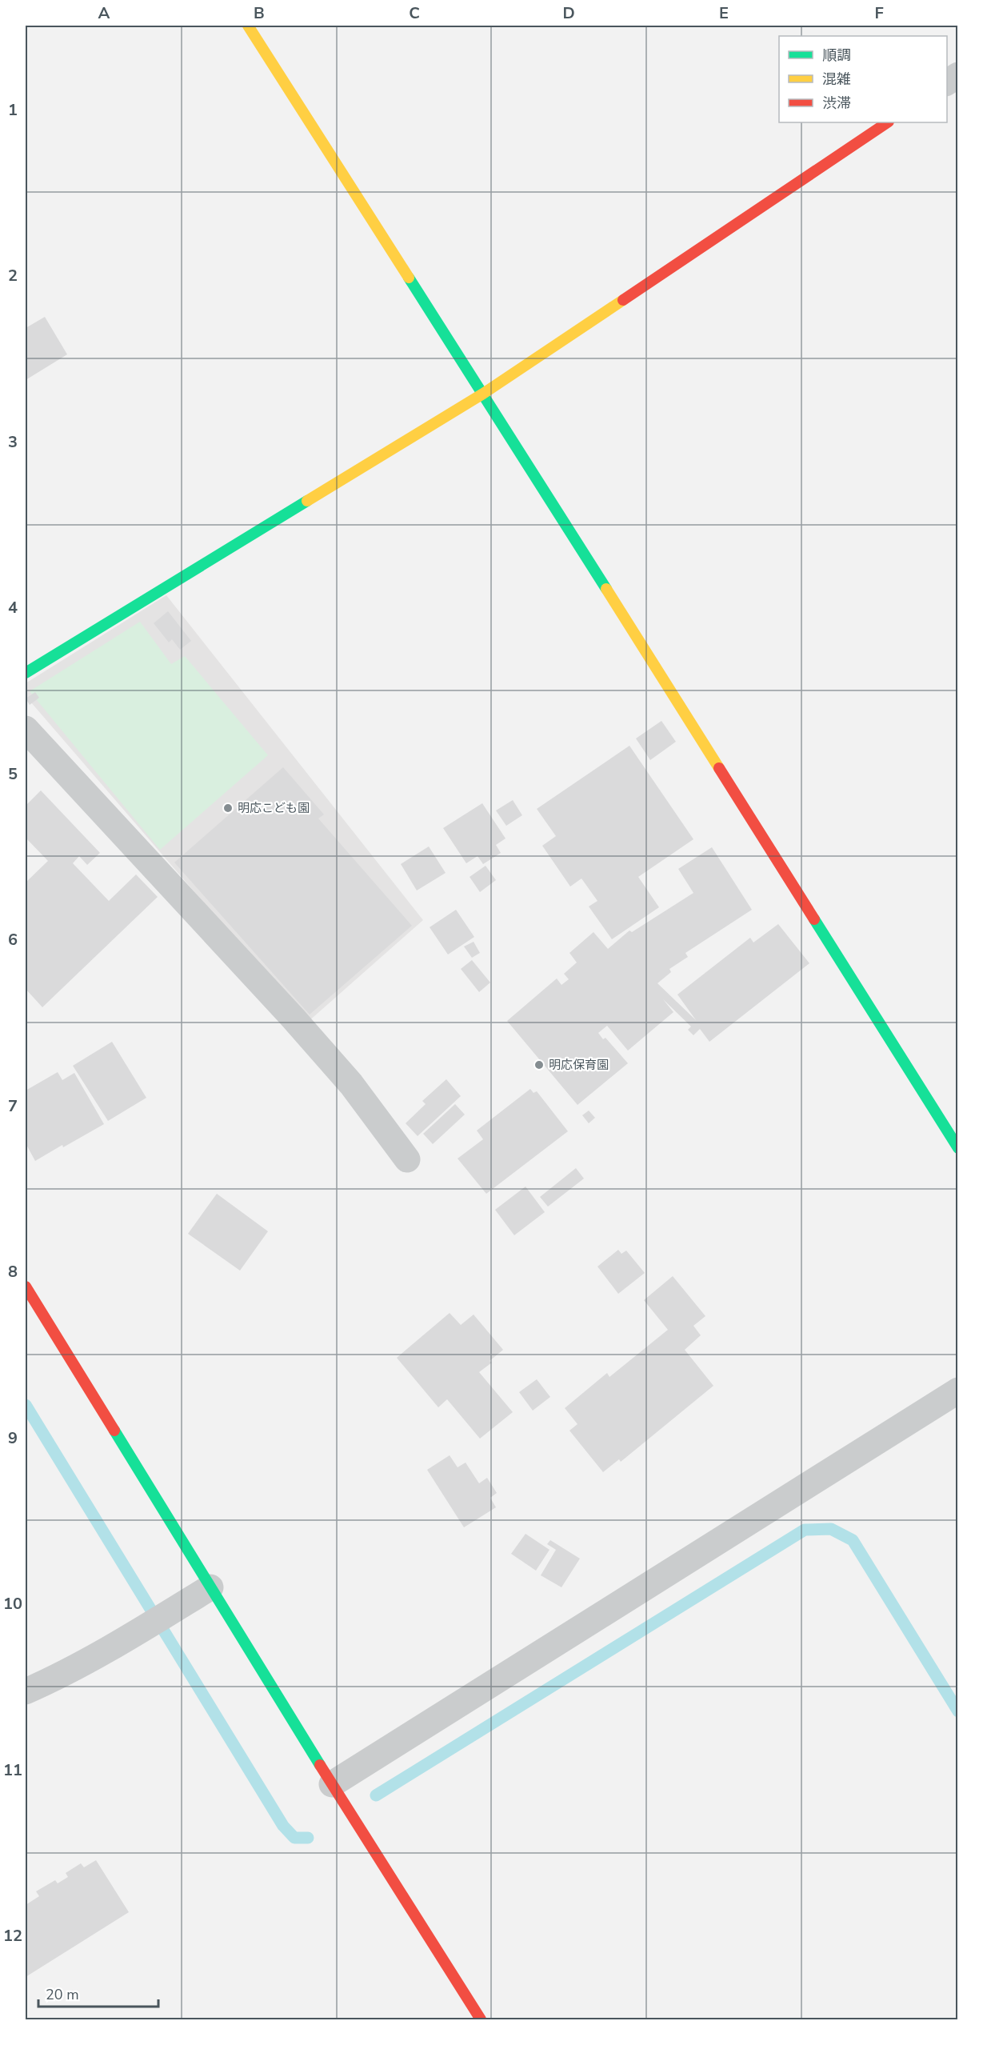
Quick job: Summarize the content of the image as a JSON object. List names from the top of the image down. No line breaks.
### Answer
{"places":["明応こども園","明応保育園"],"legend":["順調","混雑","渋滞"],"scale_bar":"20 m","grid":{"columns":["A","B","C","D","E","F"],"rows":["1","2","3","4","5","6","7","8","9","10","11","12"]}}
